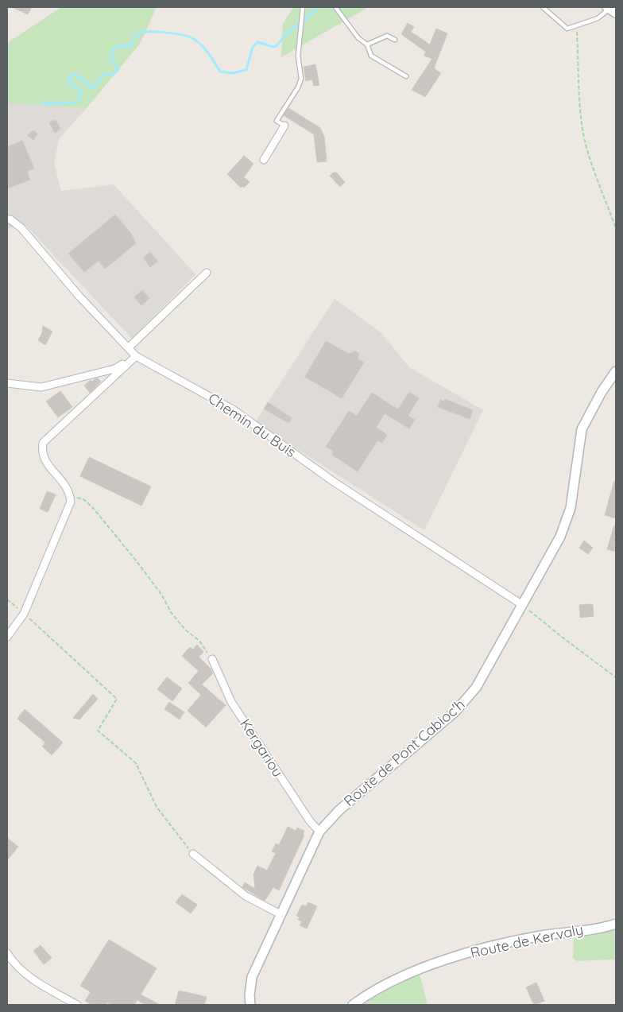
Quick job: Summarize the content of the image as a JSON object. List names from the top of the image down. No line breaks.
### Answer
{"streets":{"street":["Chemin du Buis","Kergariou","Route de Pont Cabioc'h","Route de Kervaly"]},"crossings":[["Chemin du Buis","Route de Pont Cabioc'h"],["Kergariou","Route de Pont Cabioc'h"]]}
